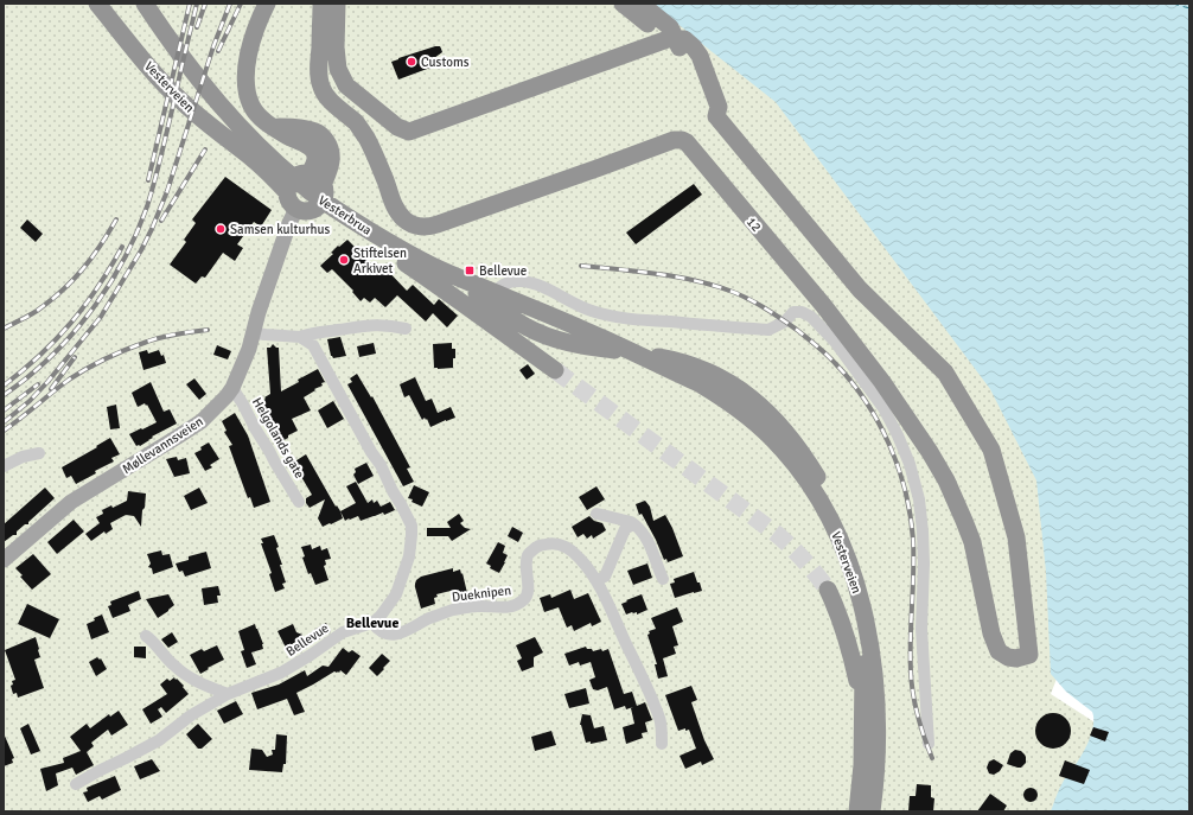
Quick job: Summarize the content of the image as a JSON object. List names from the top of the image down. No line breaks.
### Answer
{"streets":{"highway":["Vesterveien","Vesterbrua","12"],"main road":["Møllevannsveien"],"street":["Helgolands gate","Dueknipen","Bellevue"]},"crossings":[["Vesterveien","Vesterbrua"],["Helgolands gate","Møllevannsveien"],["Dueknipen","Bellevue"]],"districts":["Bellevue"],"places":{"other":["Customs","Samsen kulturhus","Stiftelsen Arkivet"],"transit":["Bellevue"]}}
